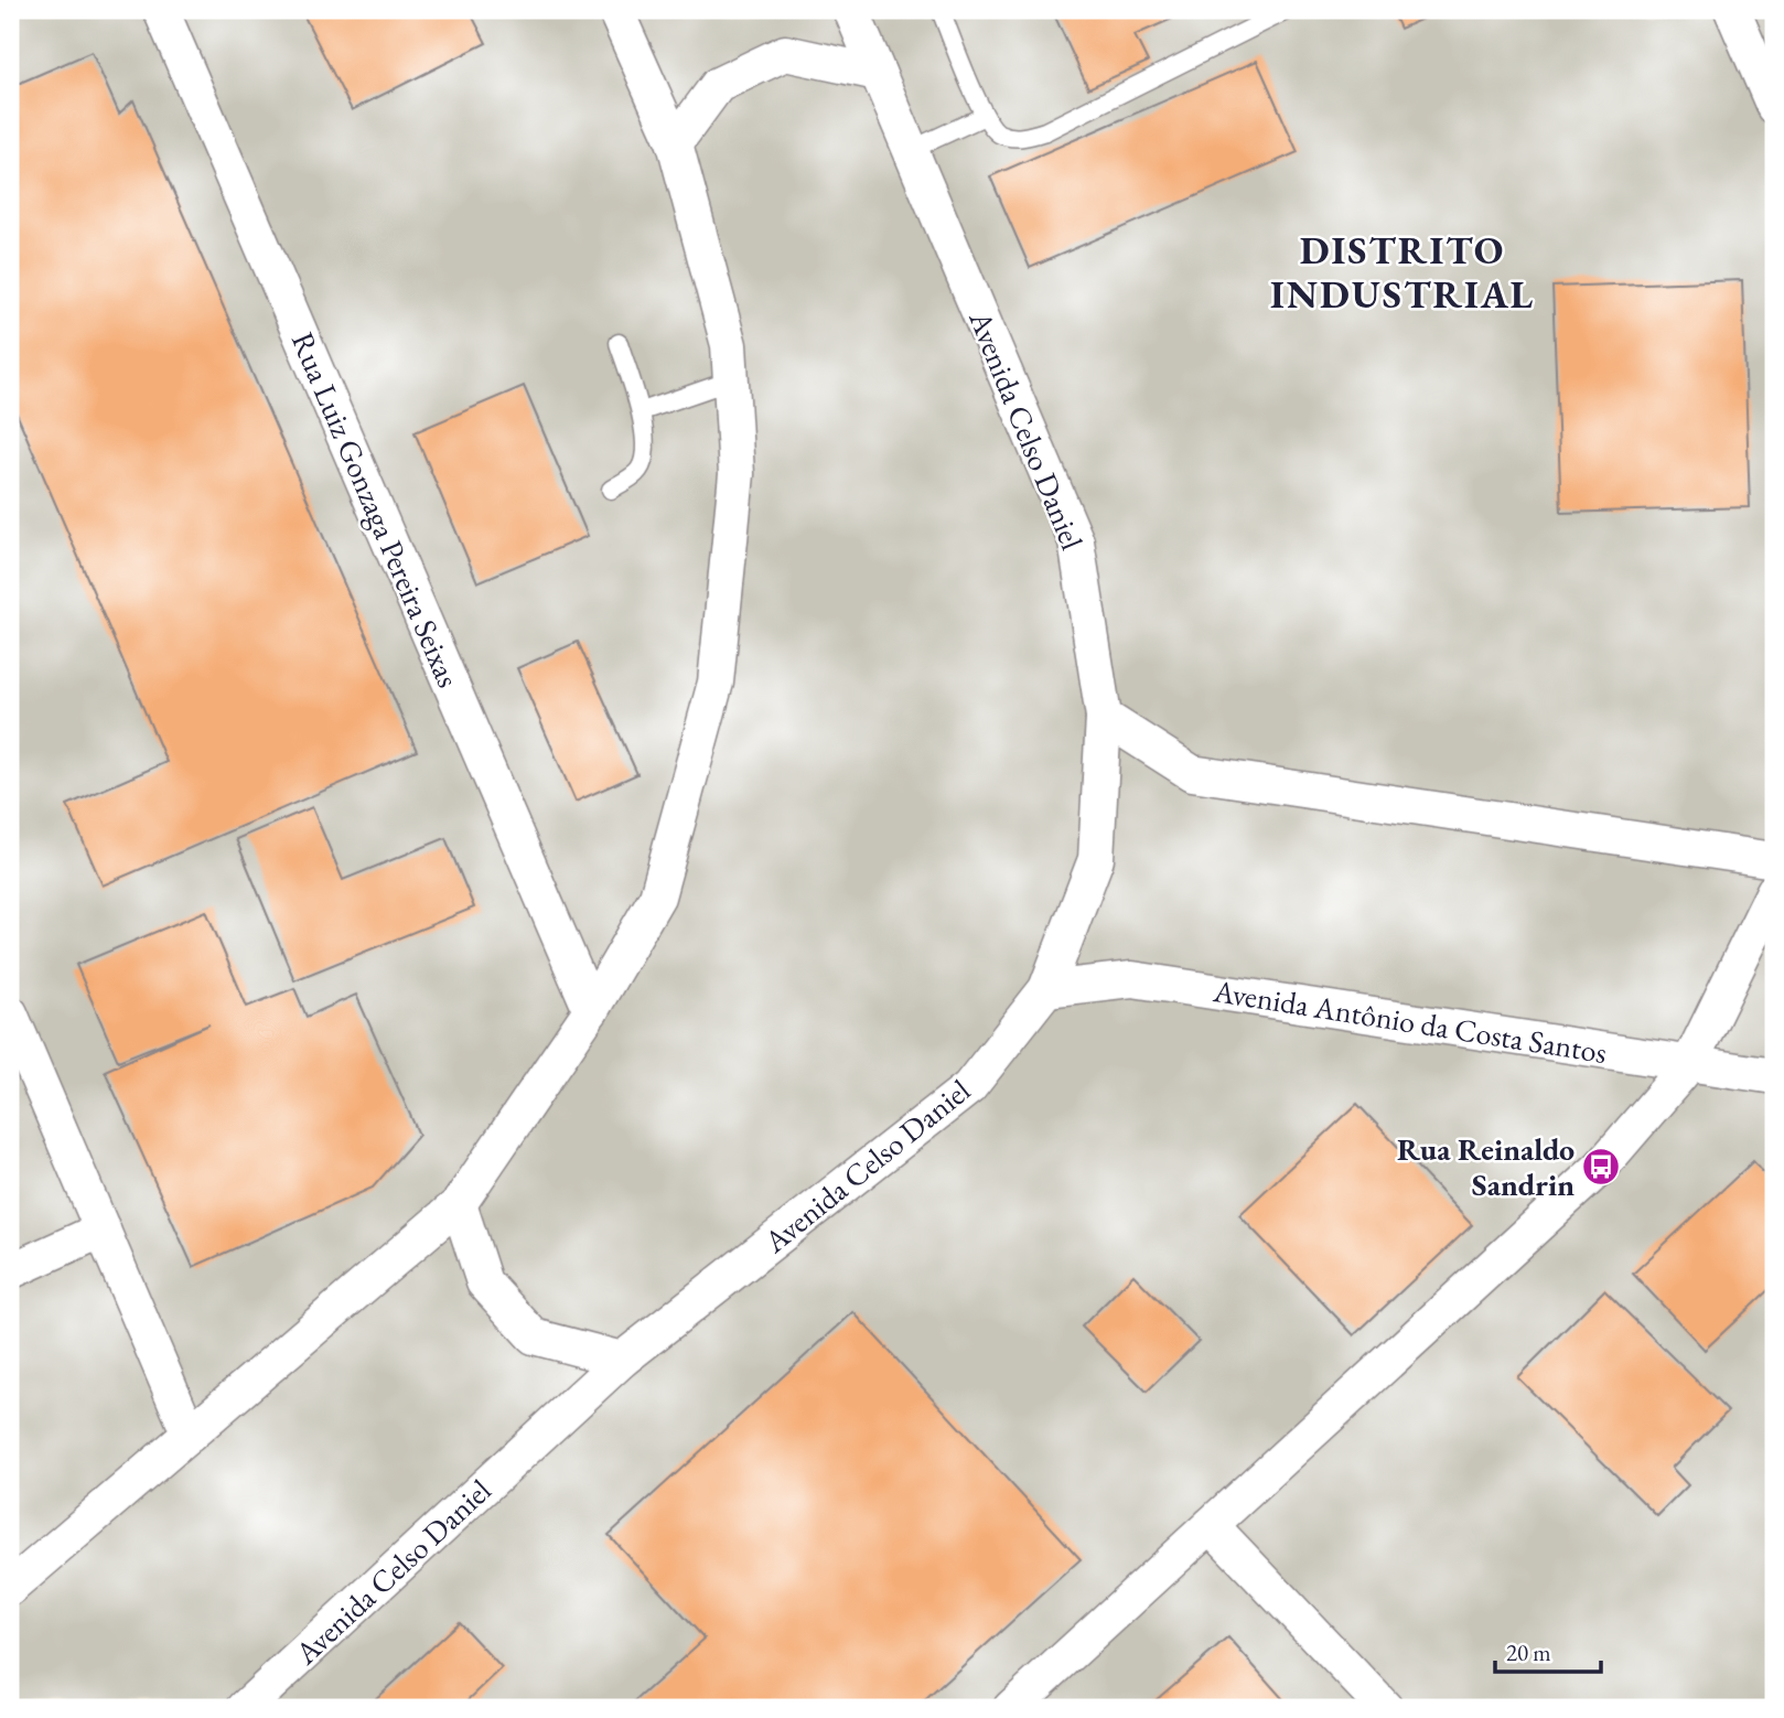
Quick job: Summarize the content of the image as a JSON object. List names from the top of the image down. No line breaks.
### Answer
{"streets":{"street":["Avenida Celso Daniel","Rua Luiz Gonzaga Pereira Seixas","Avenida Antônio da Costa Santos"]},"crossings":[["Avenida Celso Daniel","Avenida Antônio da Costa Santos"]],"districts":["DISTRITO INDUSTRIAL"],"places":{"bus stop":["Rua Reinaldo Sandrin"]},"scale_bar":"20 m"}
